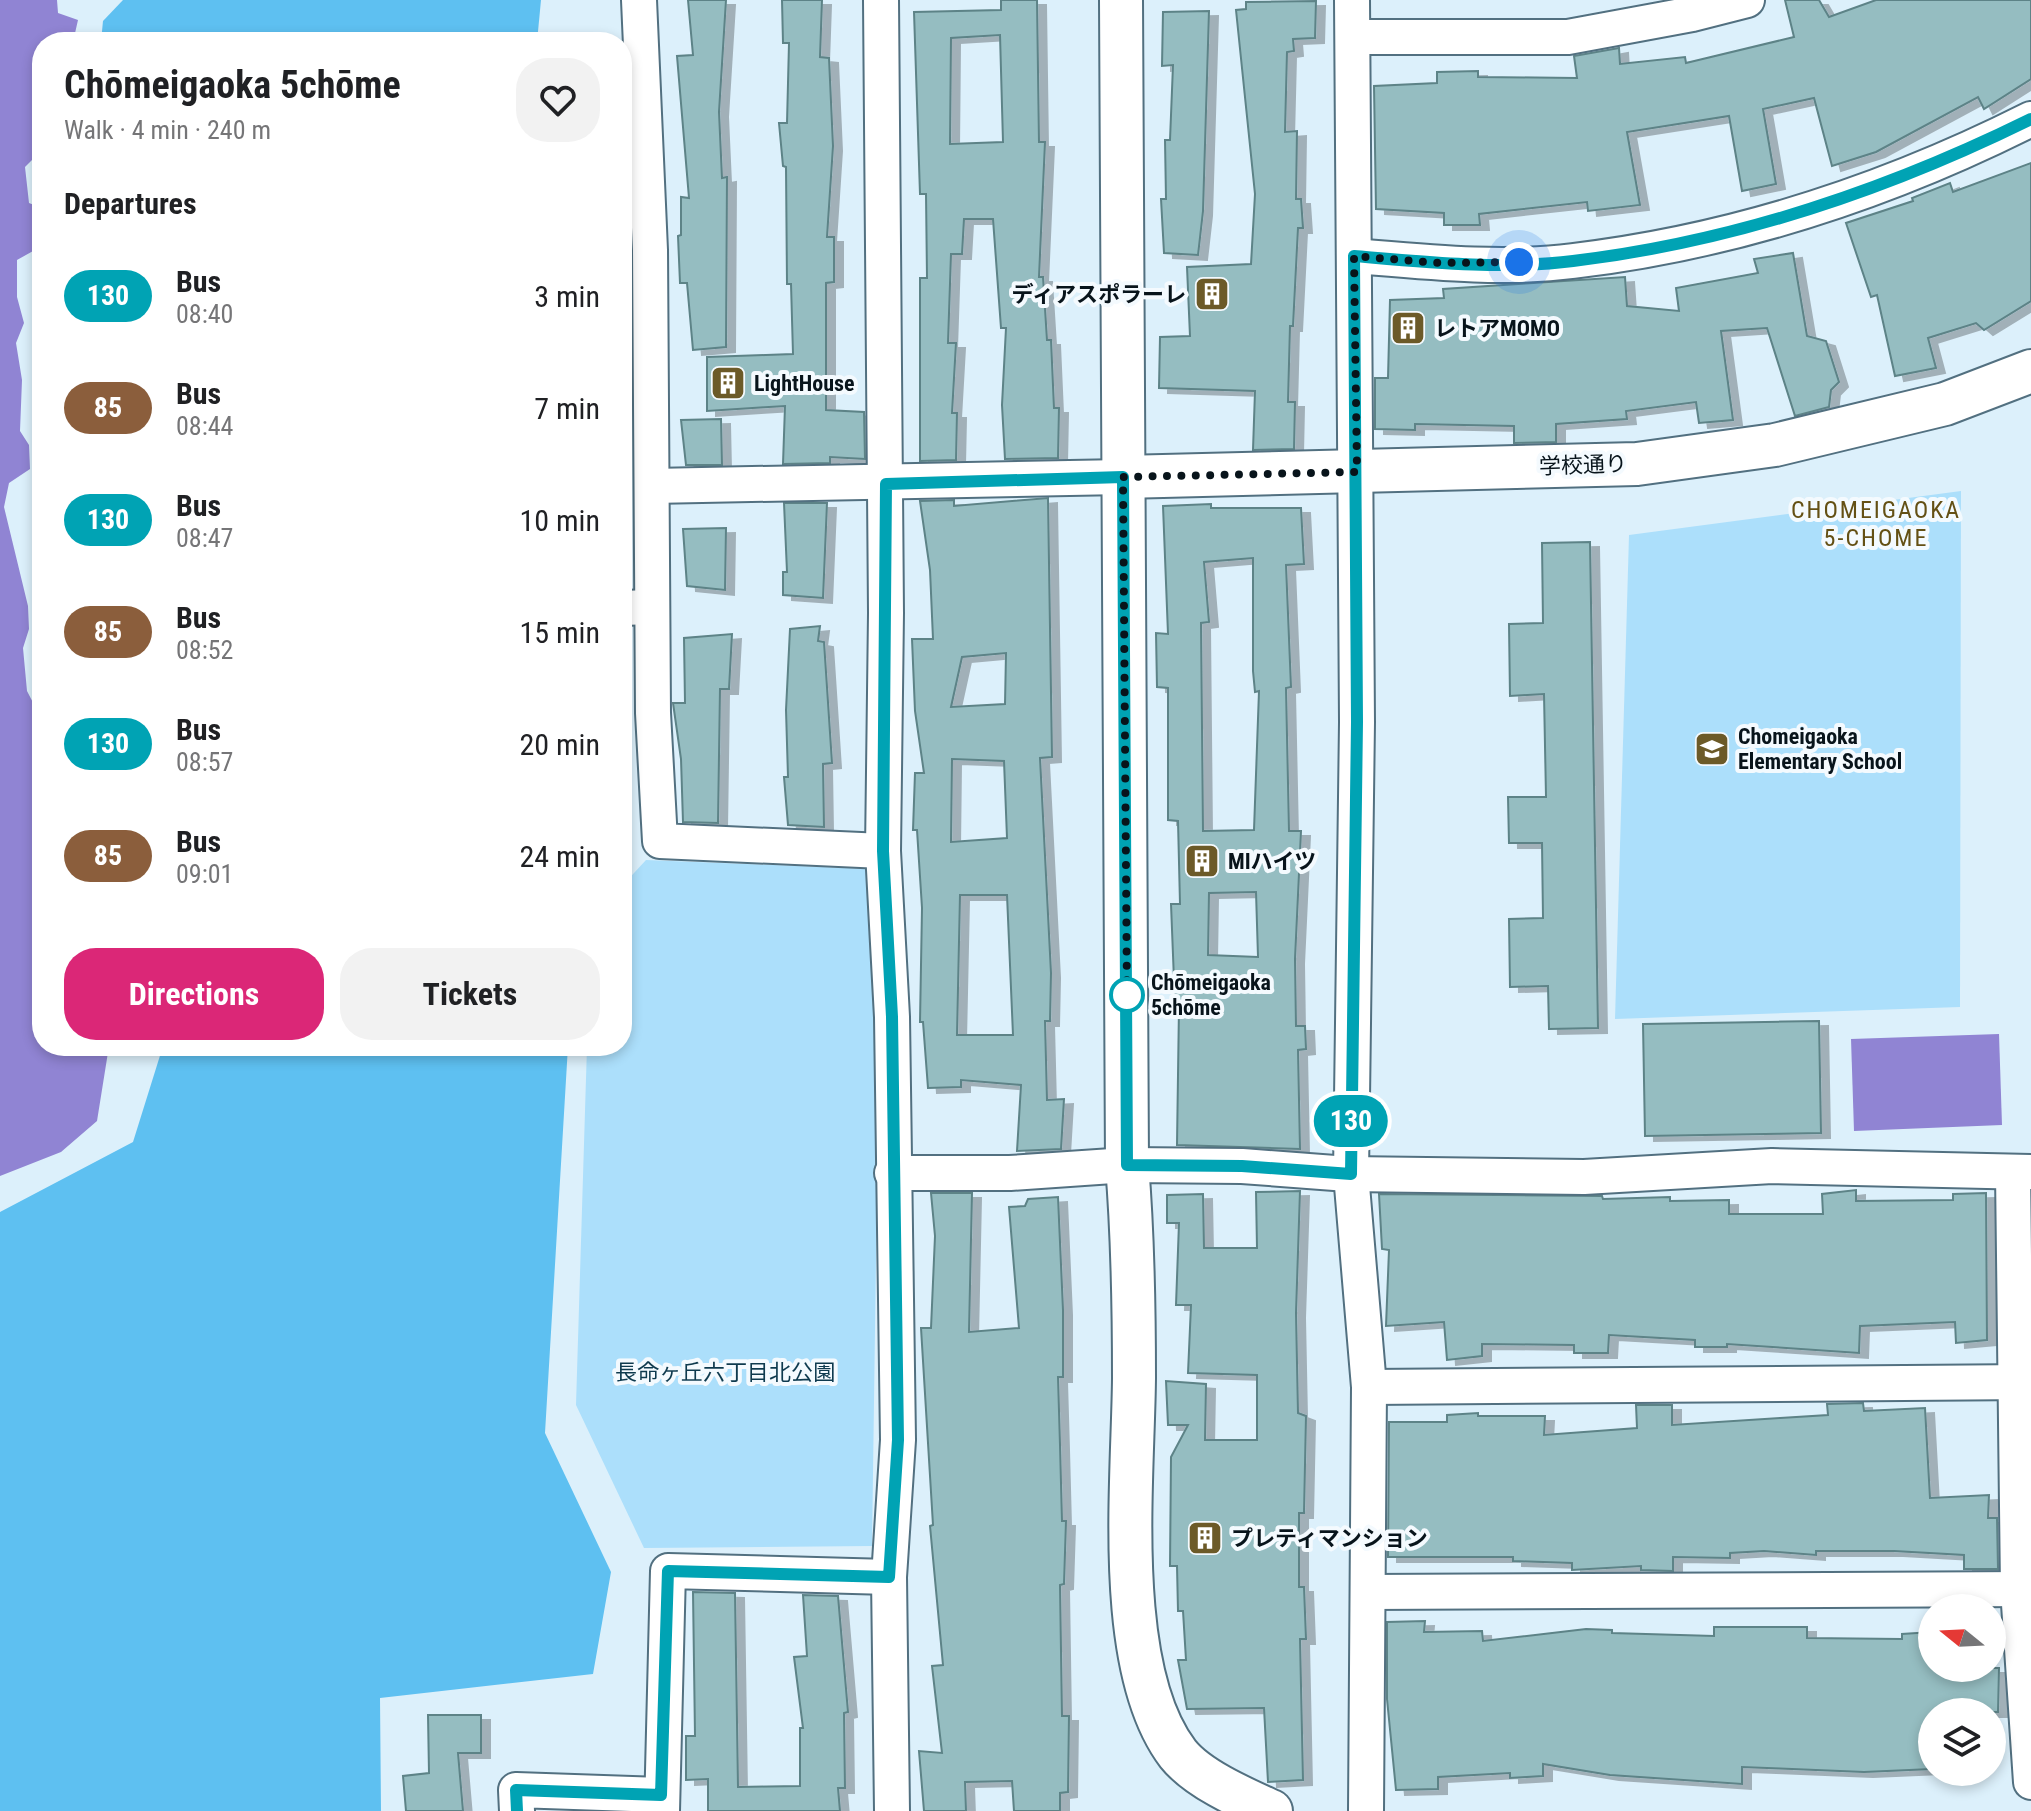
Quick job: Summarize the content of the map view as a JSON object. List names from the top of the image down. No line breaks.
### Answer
{"streets":{"street":["学校通り"]},"districts":["CHOMEIGAOKA 5-CHOME"],"parks":["長命ヶ丘六丁目北公園"],"places":{"building":["ディアスポラーレ","レトアMOMO","LightHouse","MIハイツ","プレティマンション"],"school or university":["Chomeigaoka Elementary School"],"other":["Chōmeigaoka 5chōme"]},"lines":["bus line 130"],"north":"left","page":{"on_map":"130","heading":[["Chōmeigaoka 5chōme","Walk · 4 min · 240 m"],"Departures"],"list":[{"mark":"130","name":"Bus","note":"08:40","value":"3 min"},{"mark":"85","name":"Bus","note":"08:44","value":"7 min"},{"mark":"130","name":"Bus","note":"08:47","value":"10 min"},{"mark":"85","name":"Bus","note":"08:52","value":"15 min"},{"mark":"130","name":"Bus","note":"08:57","value":"20 min"},{"mark":"85","name":"Bus","note":"09:01","value":"24 min"}],"buttons":["Directions","Tickets"]}}
